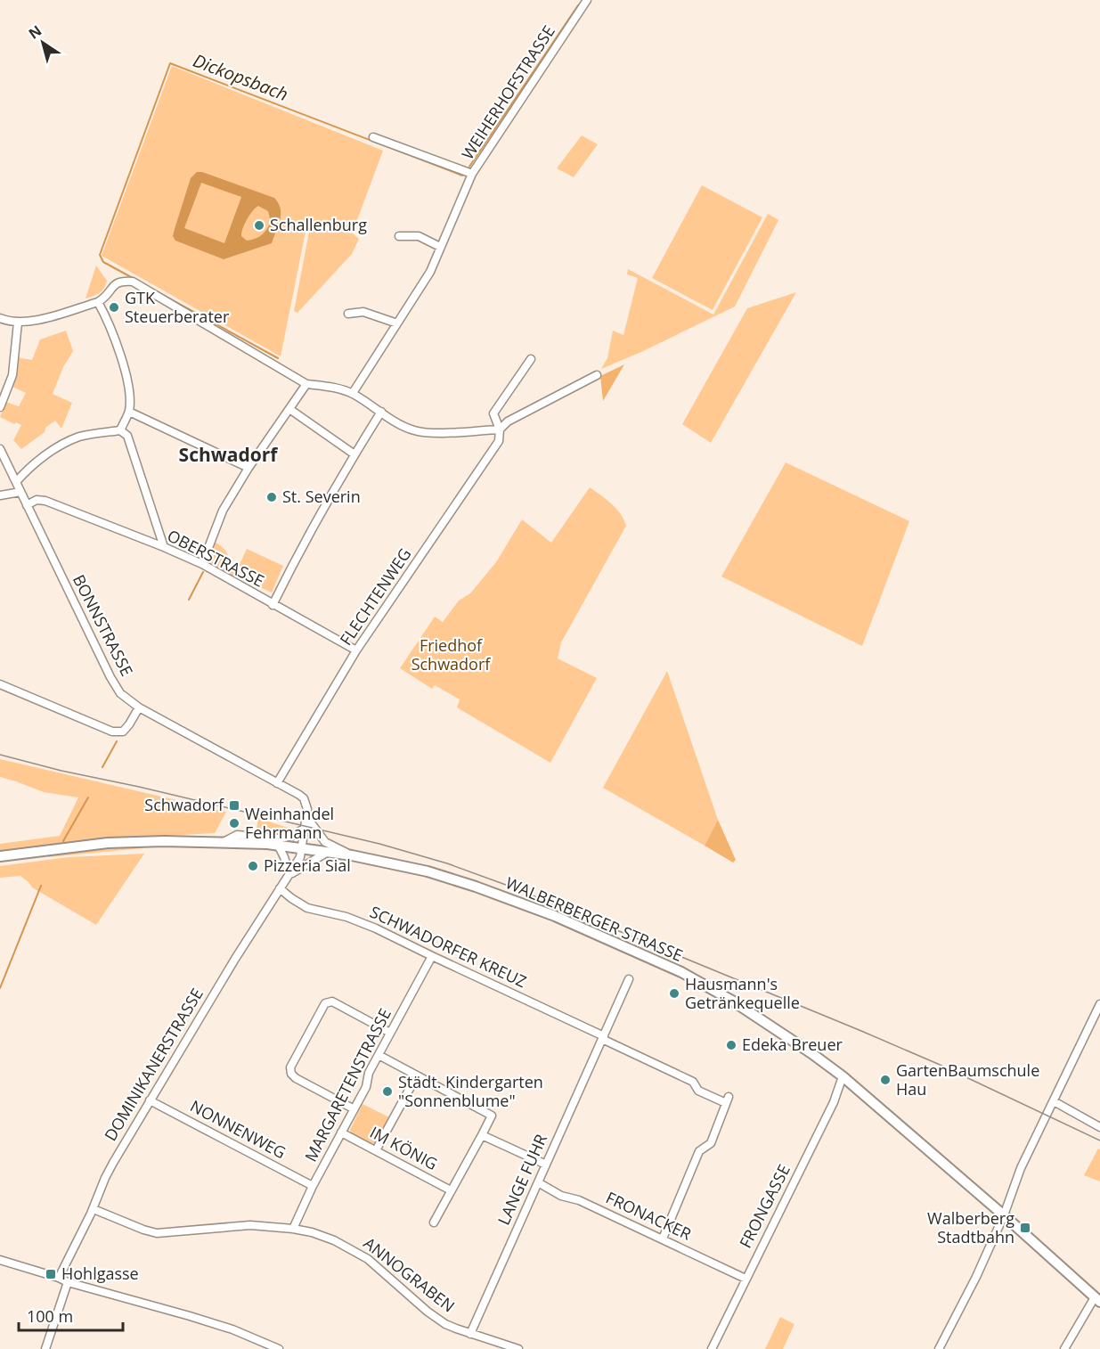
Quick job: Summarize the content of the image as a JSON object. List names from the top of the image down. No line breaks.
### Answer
{"streets":{"main road":["WALBERBERGER STRASSE"],"street":["WEIHERHOFSTRASSE","OBERSTRASSE","FLECHTENWEG","BONNSTRASSE","SCHWADORFER KREUZ","DOMINIKANERSTRASSE","MARGARETENSTRASSE","NONNENWEG","IM KÖNIG","LANGE FUHR","FRONGASSE","FRONACKER","ANNOGRABEN"]},"crossings":[["OBERSTRASSE","FLECHTENWEG"],["OBERSTRASSE","BONNSTRASSE"],["FLECHTENWEG","BONNSTRASSE"],["BONNSTRASSE","WALBERBERGER STRASSE"],["WALBERBERGER STRASSE","DOMINIKANERSTRASSE"],["WALBERBERGER STRASSE","FRONGASSE"],["SCHWADORFER KREUZ","DOMINIKANERSTRASSE"],["SCHWADORFER KREUZ","MARGARETENSTRASSE"],["SCHWADORFER KREUZ","LANGE FUHR"],["SCHWADORFER KREUZ","FRONACKER"],["DOMINIKANERSTRASSE","NONNENWEG"],["DOMINIKANERSTRASSE","ANNOGRABEN"],["MARGARETENSTRASSE","NONNENWEG"],["MARGARETENSTRASSE","IM KÖNIG"],["MARGARETENSTRASSE","ANNOGRABEN"],["LANGE FUHR","FRONACKER"],["LANGE FUHR","ANNOGRABEN"],["FRONGASSE","FRONACKER"]],"districts":["Schwadorf"],"water":["Dickopsbach"],"parks":["Friedhof Schwadorf"],"places":{"other":["Schallenburg","GTK Steuerberater","St. Severin","Weinhandel Fehrmann","Pizzeria Sial","Hausmann's Getränkequelle","Edeka Breuer","GartenBaumschule Hau","Städt. Kindergarten \"Sonnenblume\""],"transit":["Schwadorf","Walberberg Stadtbahn","Hohlgasse"]},"scale_bar":"100 m","north":"top left"}
